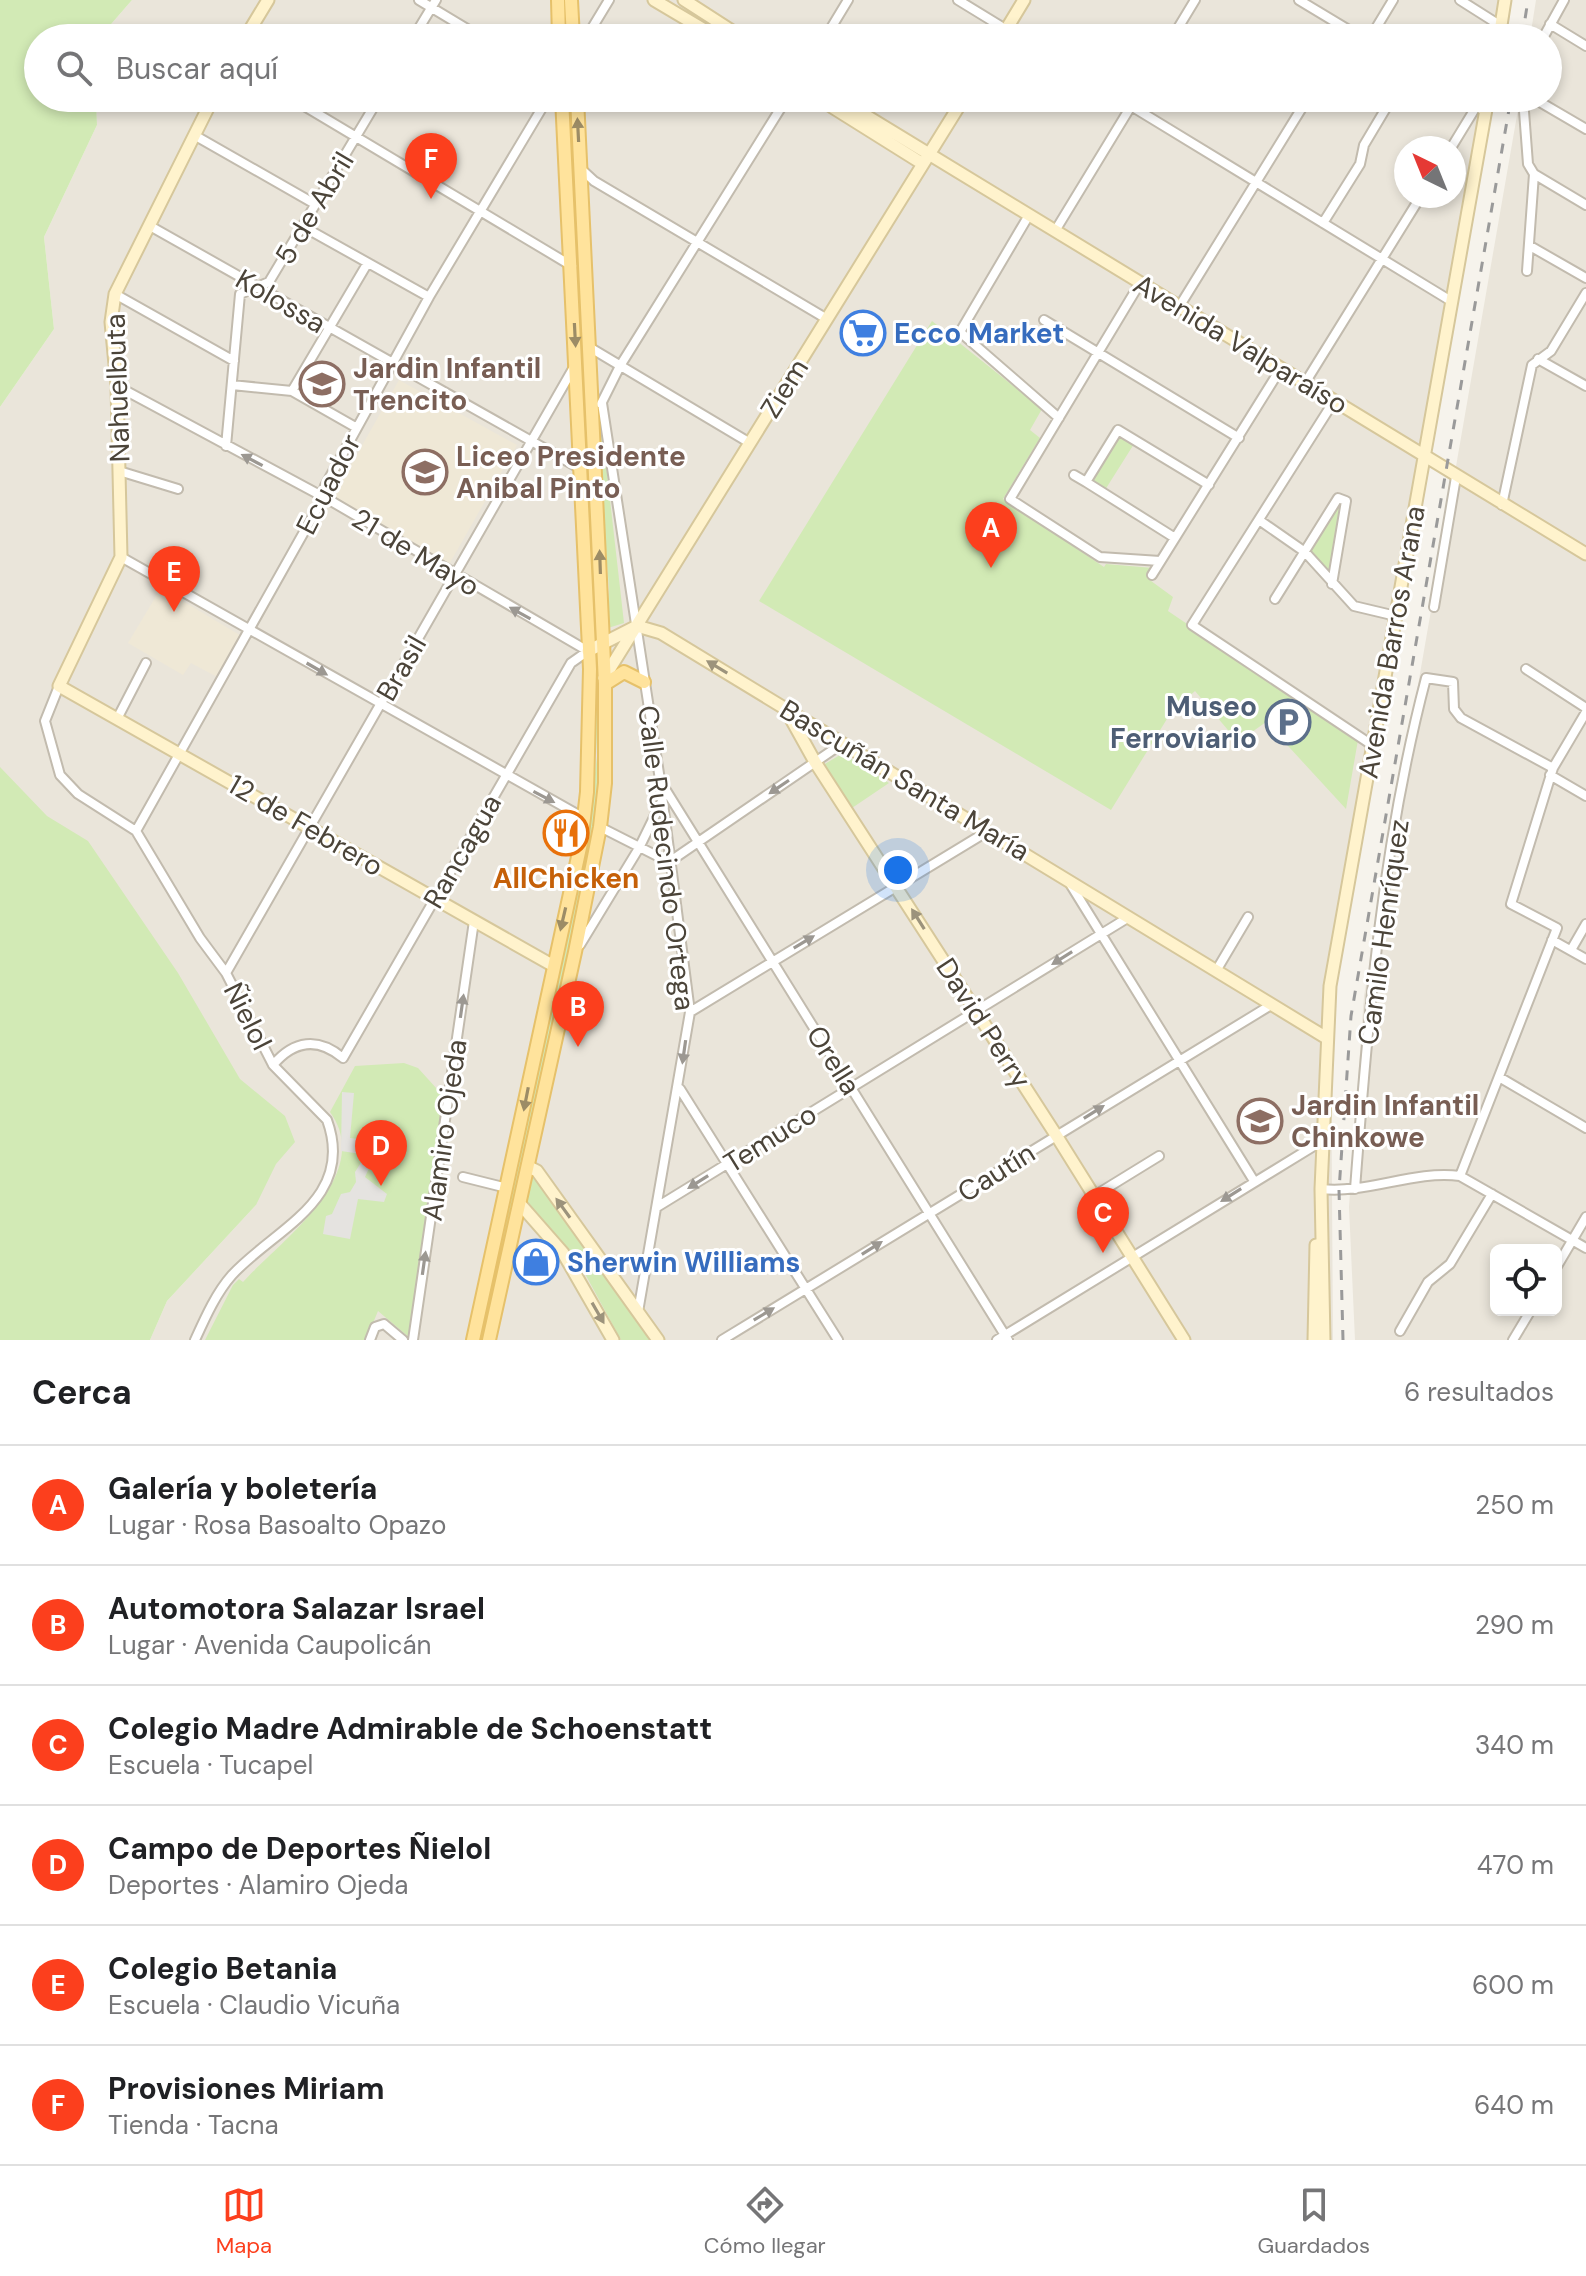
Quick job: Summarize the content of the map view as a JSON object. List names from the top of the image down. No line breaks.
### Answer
{"streets":{"street":["5 de Abril","Kolossa","Avenida Valparaíso","Nahuelbuta","Ziem","Ecuador","21 de Mayo","Avenida Barros Arana","Brasil","Bascuñán Santa María","12 de Febrero","Rancagua","Calle Rudecindo Ortega","Camilo Henríquez","Ñielol","David Perry","Orella","Alamiro Ojeda","Temuco","Cautín"]},"crossings":[["5 de Abril","Kolossa"],["5 de Abril","21 de Mayo"],["Kolossa","Nahuelbuta"],["Kolossa","Ecuador"],["Kolossa","Brasil"],["Avenida Valparaíso","Ziem"],["Avenida Valparaíso","Avenida Barros Arana"],["Nahuelbuta","21 de Mayo"],["Nahuelbuta","12 de Febrero"],["Nahuelbuta","Ñielol"],["Ziem","Bascuñán Santa María"],["Ziem","Calle Rudecindo Ortega"],["Ecuador","21 de Mayo"],["Ecuador","12 de Febrero"],["Ecuador","Ñielol"],["21 de Mayo","Brasil"],["21 de Mayo","Rancagua"],["Avenida Barros Arana","Bascuñán Santa María"],["Brasil","12 de Febrero"],["Brasil","Ñielol"],["Bascuñán Santa María","Calle Rudecindo Ortega"],["Bascuñán Santa María","David Perry"],["Bascuñán Santa María","Temuco"],["Bascuñán Santa María","Cautín"],["12 de Febrero","Rancagua"],["12 de Febrero","Ñielol"],["12 de Febrero","Alamiro Ojeda"],["Rancagua","Ñielol"],["Calle Rudecindo Ortega","Orella"],["Calle Rudecindo Ortega","Temuco"],["David Perry","Temuco"],["David Perry","Cautín"],["Orella","Temuco"],["Orella","Cautín"]],"one_way":["21 de Mayo","Alamiro Ojeda","Temuco","Cautín"],"places":{"supermarket":["Ecco Market"],"school or university":["Jardin Infantil Trencito","Liceo Presidente Anibal Pinto","Jardin Infantil Chinkowe"],"parking":["Museo Ferroviario"],"restaurant":["AllChicken"],"shop":["Sherwin Williams"]},"north":"top left","page":{"search":"Buscar aquí","pins":["F","A","E","B","D","C"],"heading":["Cerca","6 resultados"],"list":[{"mark":"A","name":"Galería y boletería","note":"Lugar · Rosa Basoalto Opazo","value":"250 m"},{"mark":"B","name":"Automotora Salazar Israel","note":"Lugar · Avenida Caupolicán","value":"290 m"},{"mark":"C","name":"Colegio Madre Admirable de Schoenstatt","note":"Escuela · Tucapel","value":"340 m"},{"mark":"D","name":"Campo de Deportes Ñielol","note":"Deportes · Alamiro Ojeda","value":"470 m"},{"mark":"E","name":"Colegio Betania","note":"Escuela · Claudio Vicuña","value":"600 m"},{"mark":"F","name":"Provisiones Miriam","note":"Tienda · Tacna","value":"640 m"}],"nav":["Mapa","Cómo llegar","Guardados"]}}
